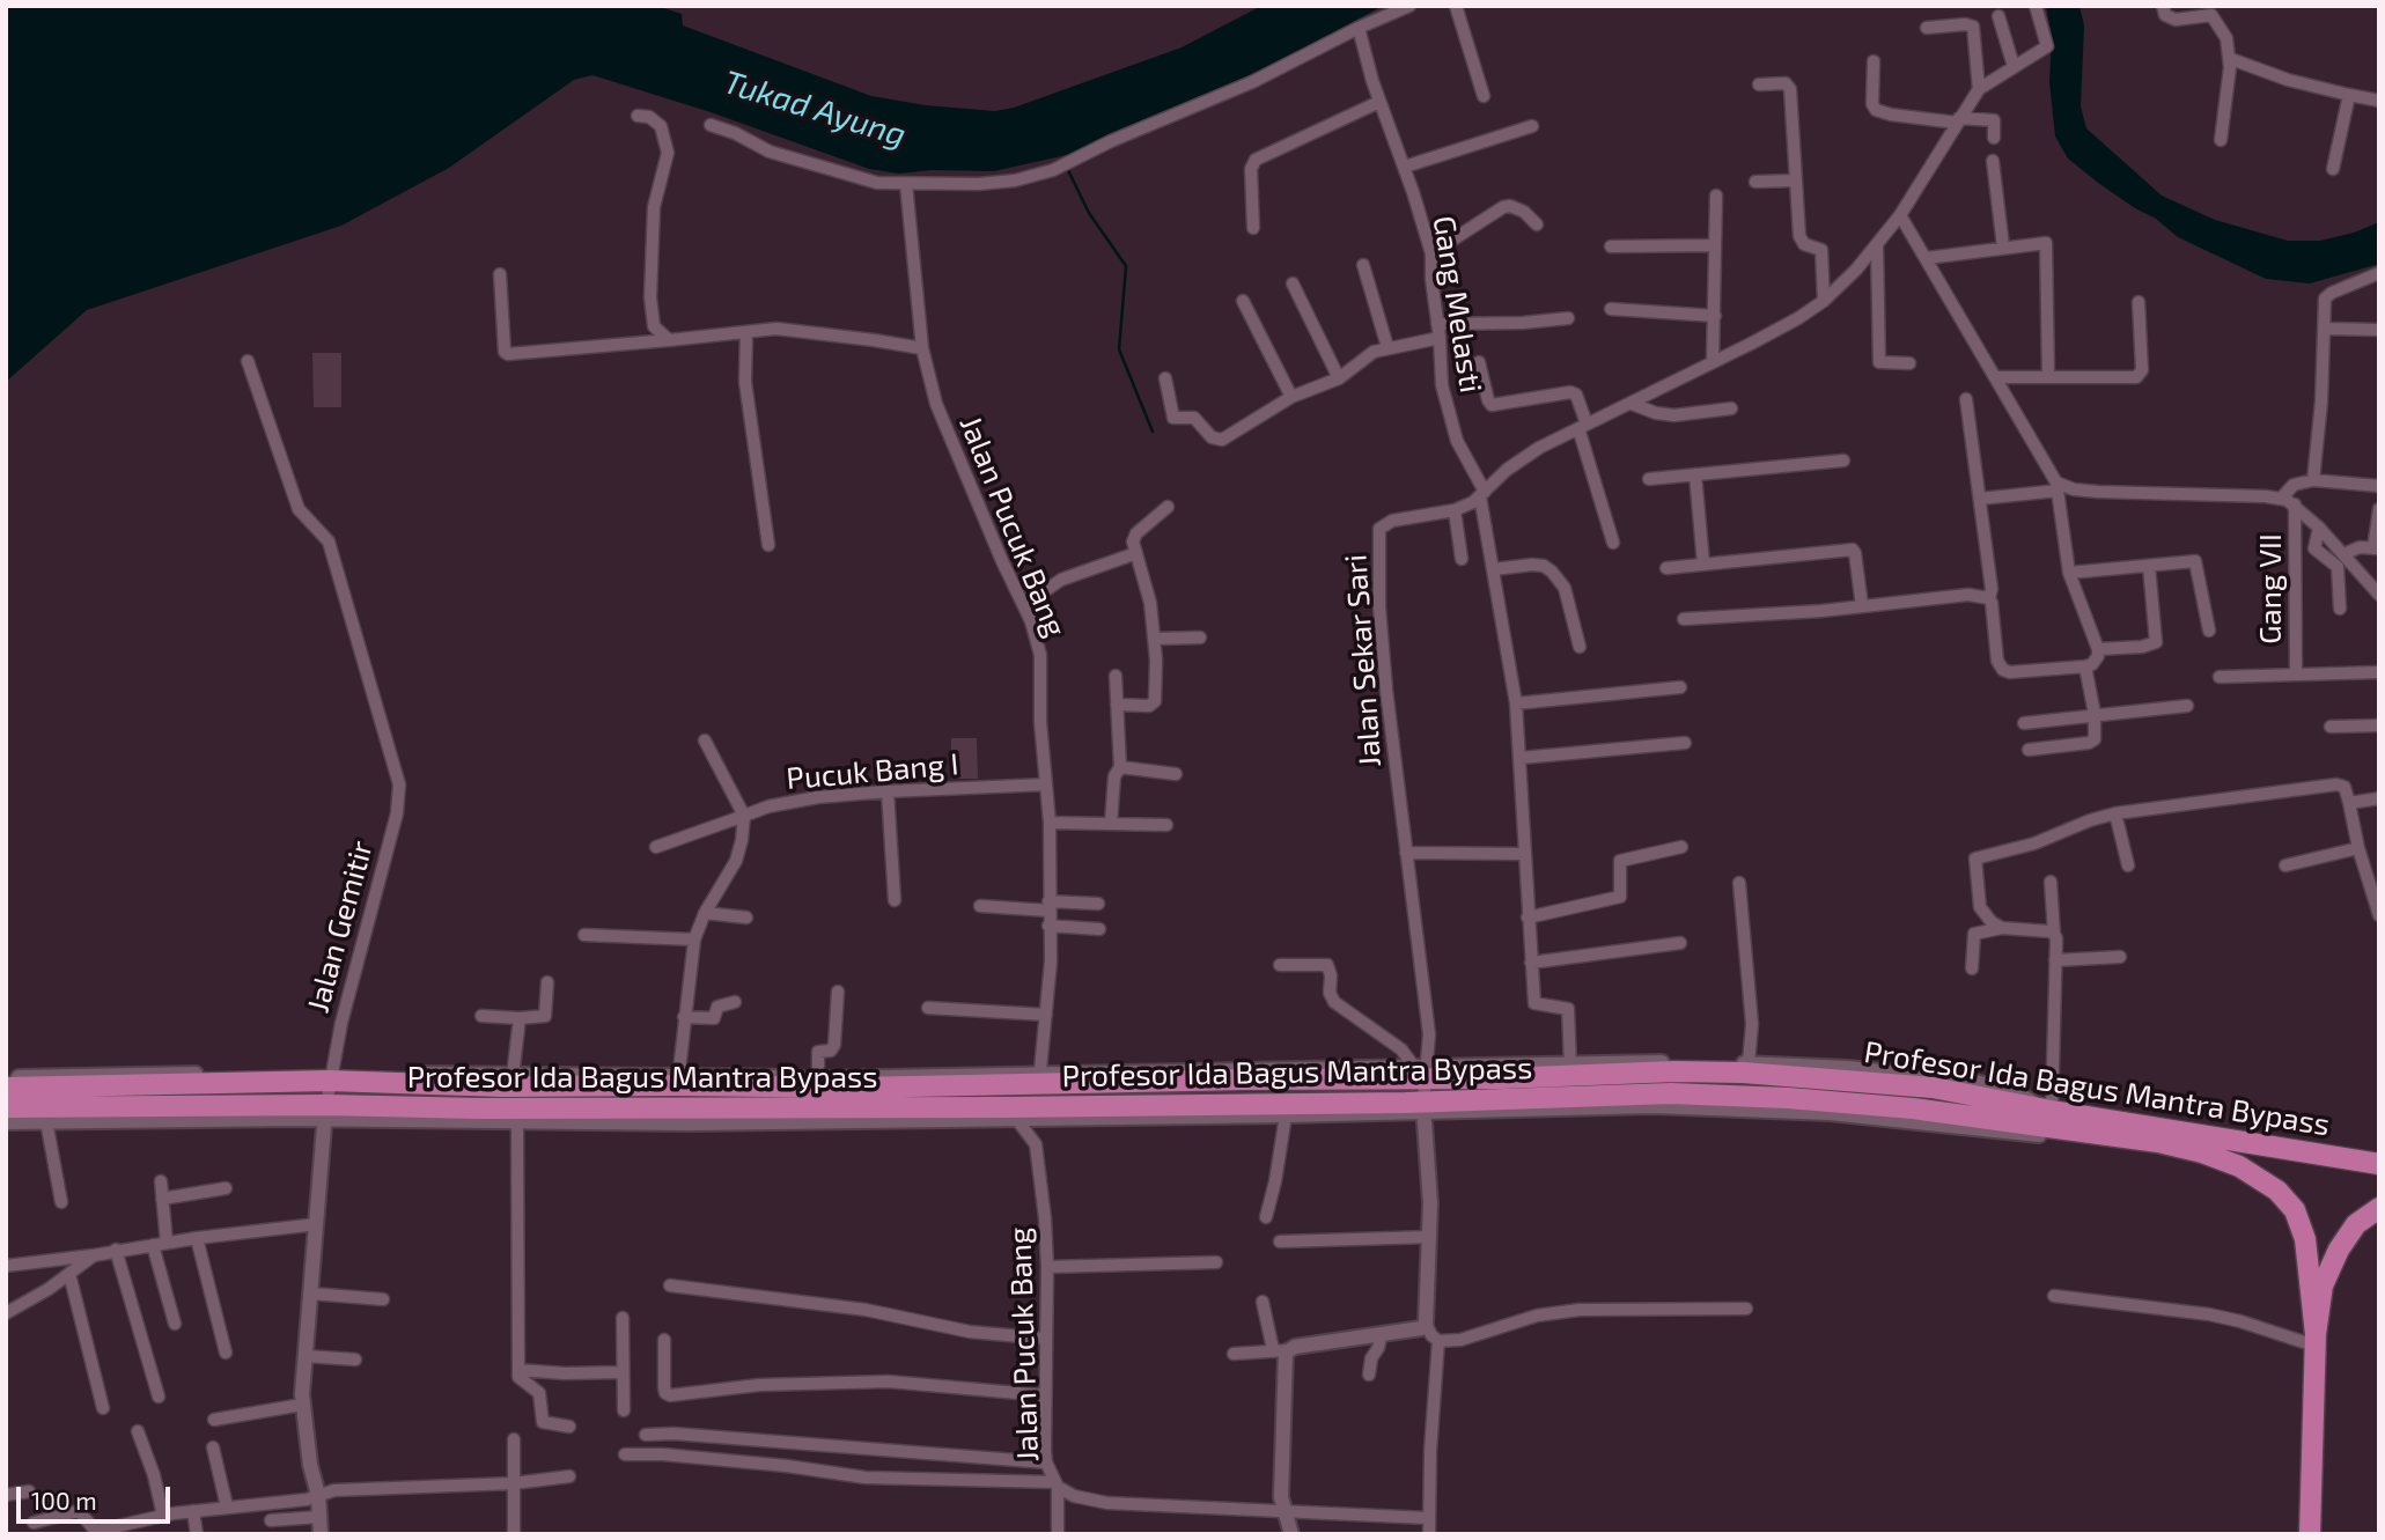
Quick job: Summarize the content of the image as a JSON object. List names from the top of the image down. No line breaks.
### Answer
{"streets":{"highway":["Profesor Ida Bagus Mantra Bypass"],"street":["Gang Melasti","Jalan Pucuk Bang","Gang VII","Jalan Sekar Sari","Pucuk Bang I","Jalan Gemitir"]},"crossings":[["Gang Melasti","Jalan Sekar Sari"],["Jalan Pucuk Bang","Pucuk Bang I"],["Jalan Pucuk Bang","Profesor Ida Bagus Mantra Bypass"],["Jalan Sekar Sari","Profesor Ida Bagus Mantra Bypass"],["Jalan Gemitir","Profesor Ida Bagus Mantra Bypass"]],"water":["Tukad Ayung"],"scale_bar":"100 m"}
